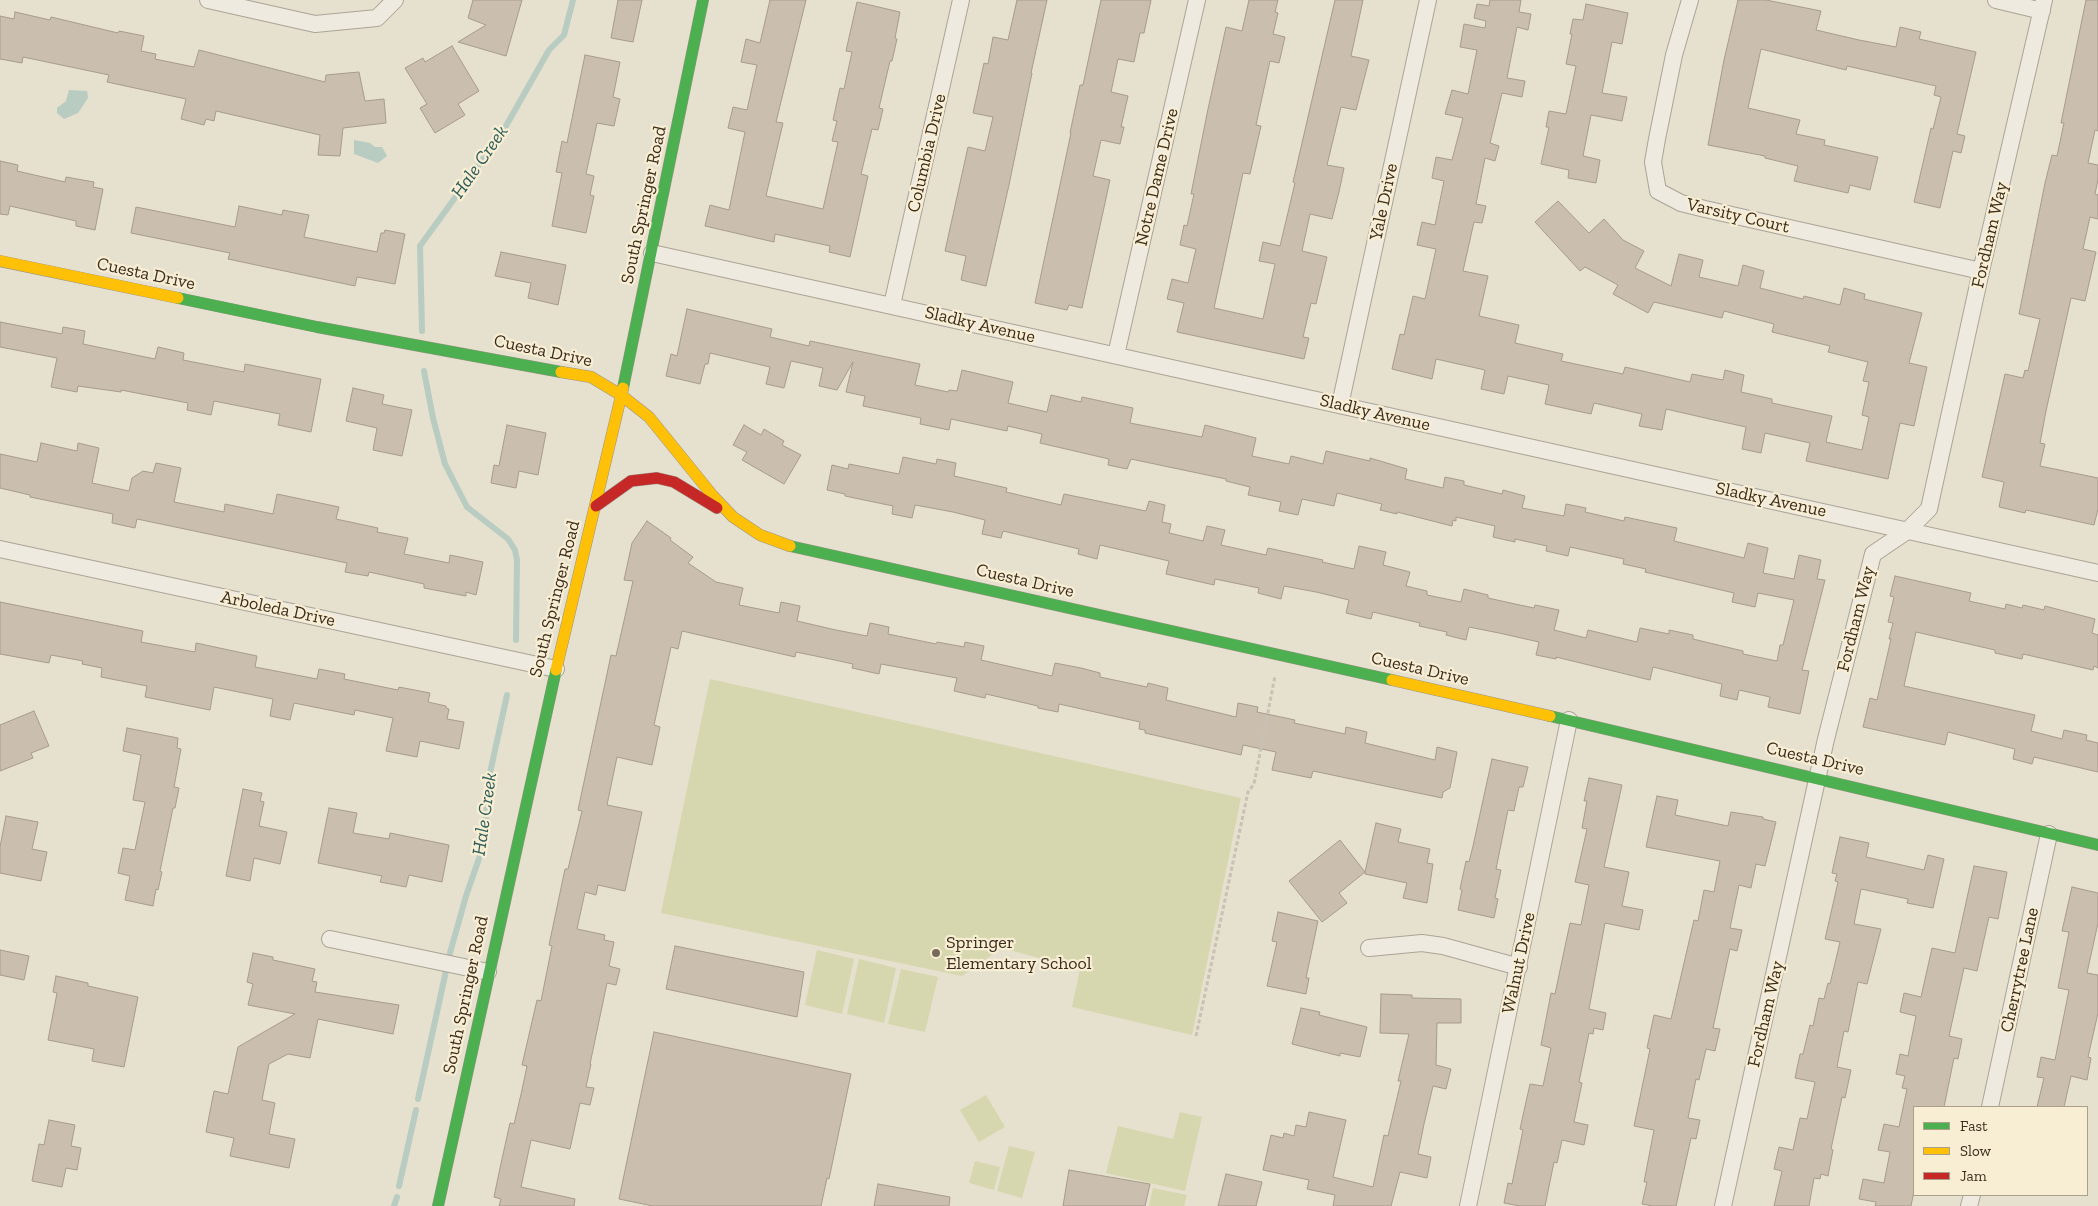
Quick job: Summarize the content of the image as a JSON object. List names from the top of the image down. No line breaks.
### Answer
{"streets":{"street":["Columbia Drive","Notre Dame Drive","Yale Drive","South Springer Road","Varsity Court","Fordham Way","Cuesta Drive","Sladky Avenue","Arboleda Drive","Walnut Drive","Cherrytree Lane"]},"crossings":[["Columbia Drive","Sladky Avenue"],["Notre Dame Drive","Sladky Avenue"],["Yale Drive","Sladky Avenue"],["South Springer Road","Cuesta Drive"],["South Springer Road","Sladky Avenue"],["South Springer Road","Arboleda Drive"],["Varsity Court","Fordham Way"],["Fordham Way","Cuesta Drive"],["Fordham Way","Sladky Avenue"],["Cuesta Drive","Walnut Drive"],["Cuesta Drive","Cherrytree Lane"]],"water":["Hale Creek"],"places":["Springer Elementary School"],"legend":["Fast","Slow","Jam"]}
